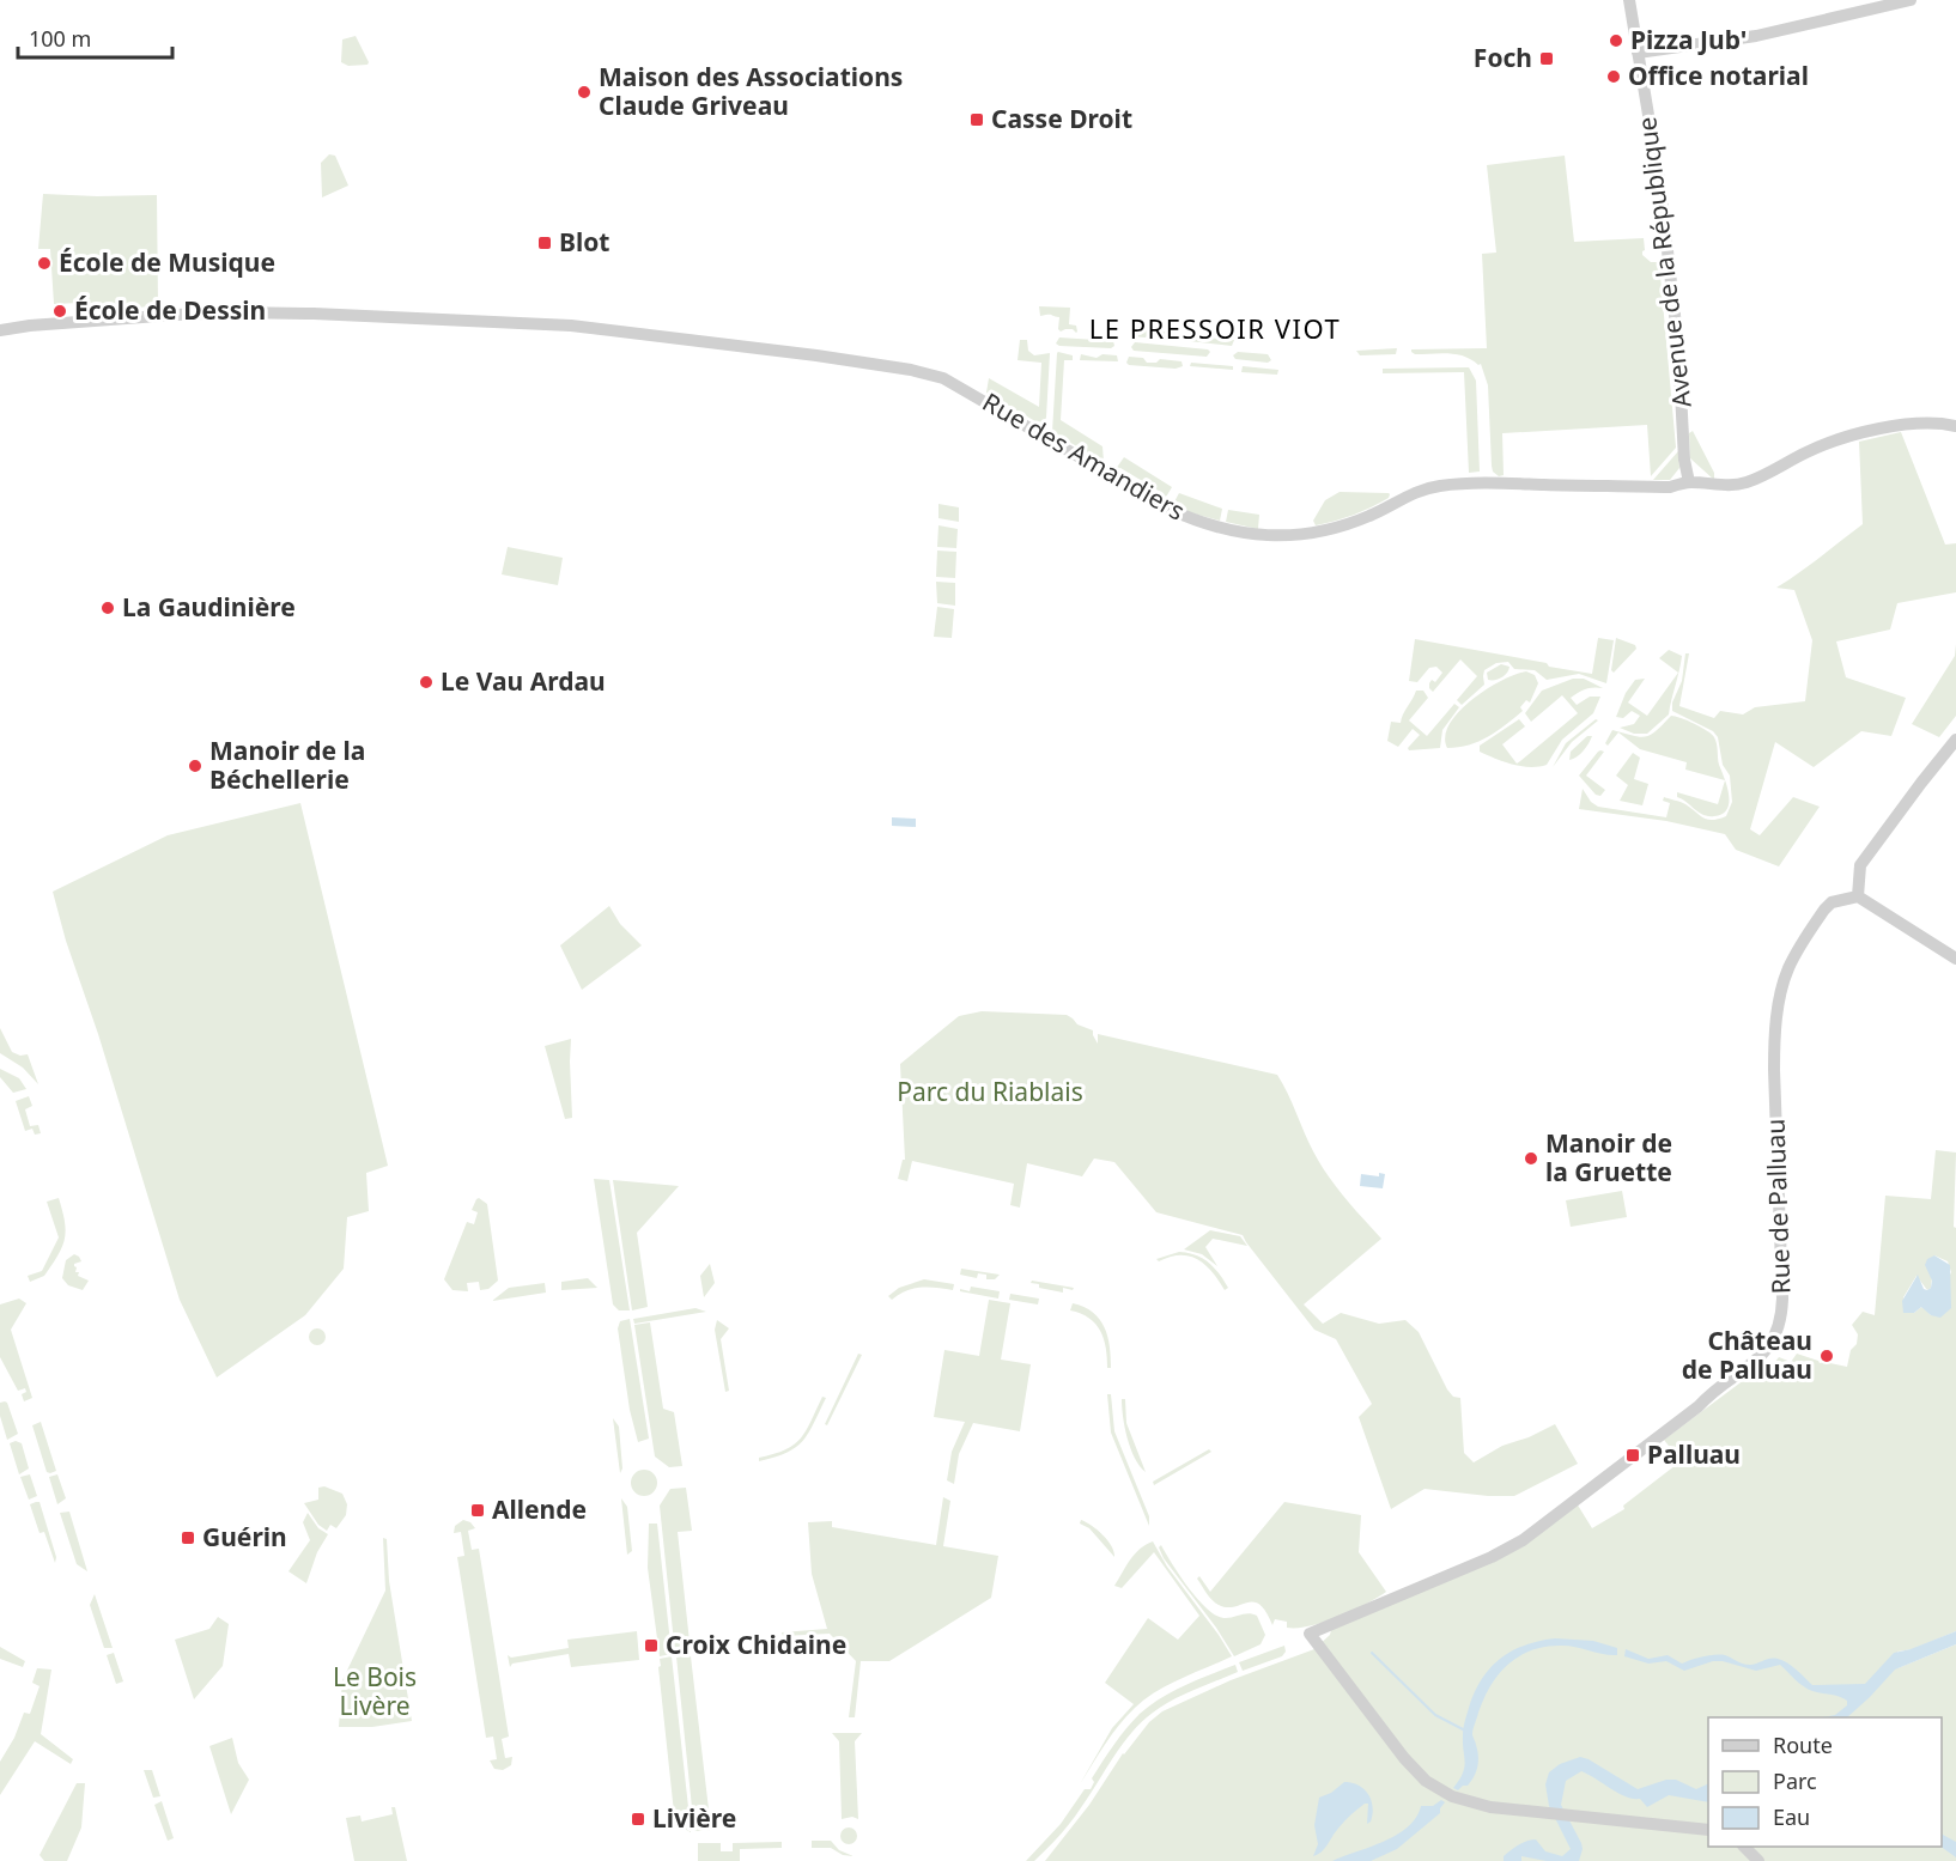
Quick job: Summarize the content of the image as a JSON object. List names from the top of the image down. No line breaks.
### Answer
{"streets":{"street":["Avenue de la République","Rue des Amandiers","Rue de Palluau"]},"crossings":[["Avenue de la République","Rue des Amandiers"]],"districts":["LE PRESSOIR VIOT"],"parks":["Parc du Riablais","Le Bois Livère"],"places":{"other":["Pizza Jub'","Office notarial","Maison des Associations Claude Griveau","École de Musique","École de Dessin","La Gaudinière","Le Vau Ardau","Manoir de la Béchellerie","Manoir de la Gruette","Château de Palluau"],"transit":["Foch","Casse Droit","Blot","Palluau","Allende","Guérin","Croix Chidaine","Livière"]},"legend":["Route","Parc","Eau"],"scale_bar":"100 m"}
